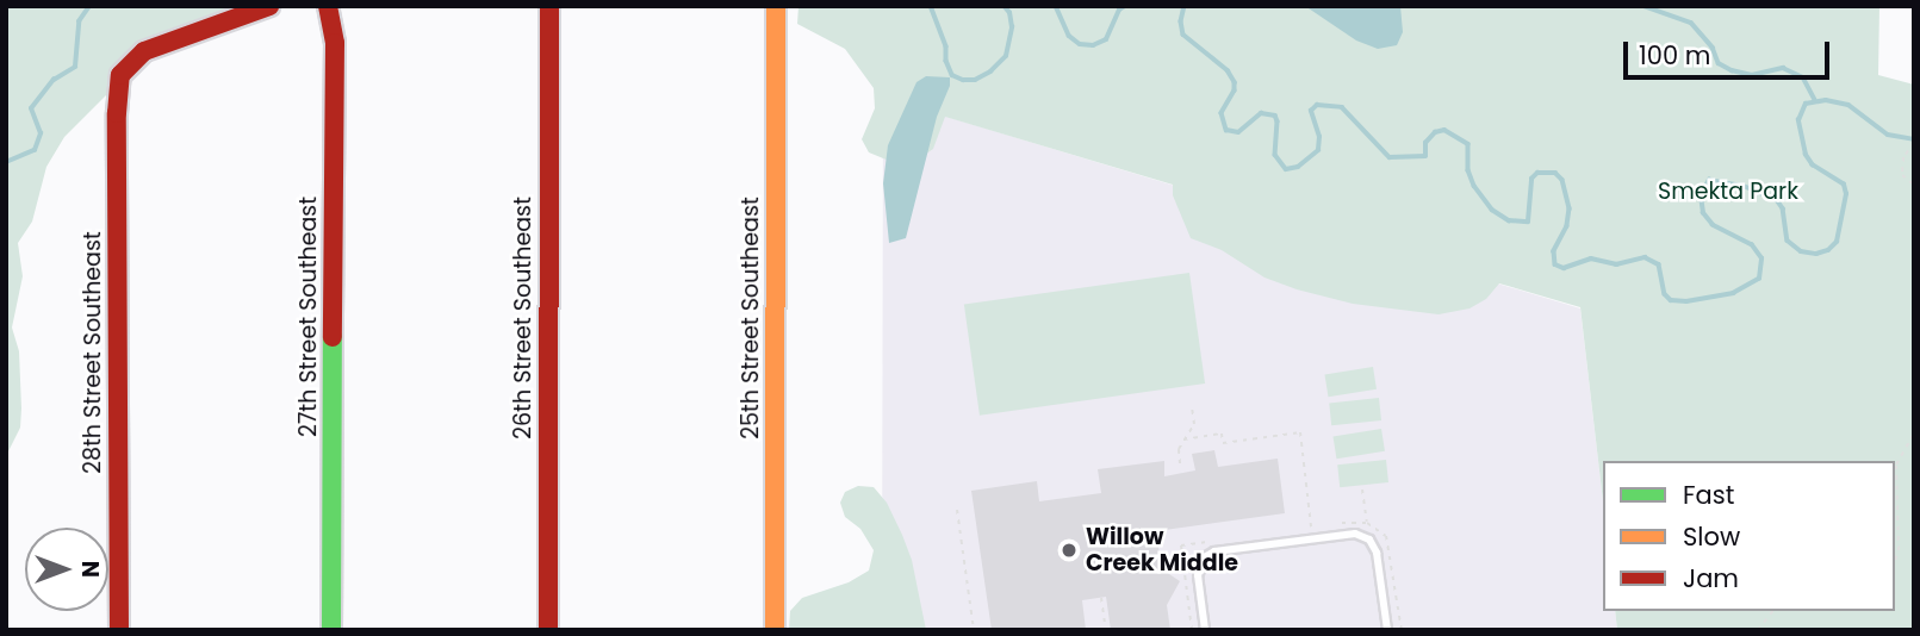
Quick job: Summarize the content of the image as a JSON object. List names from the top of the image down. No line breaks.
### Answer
{"streets":{"street":["27th Street Southeast","26th Street Southeast","25th Street Southeast","28th Street Southeast"]},"parks":["Smekta Park"],"places":["Willow Creek Middle"],"legend":["Fast","Slow","Jam"],"scale_bar":"100 m","north":"right"}
